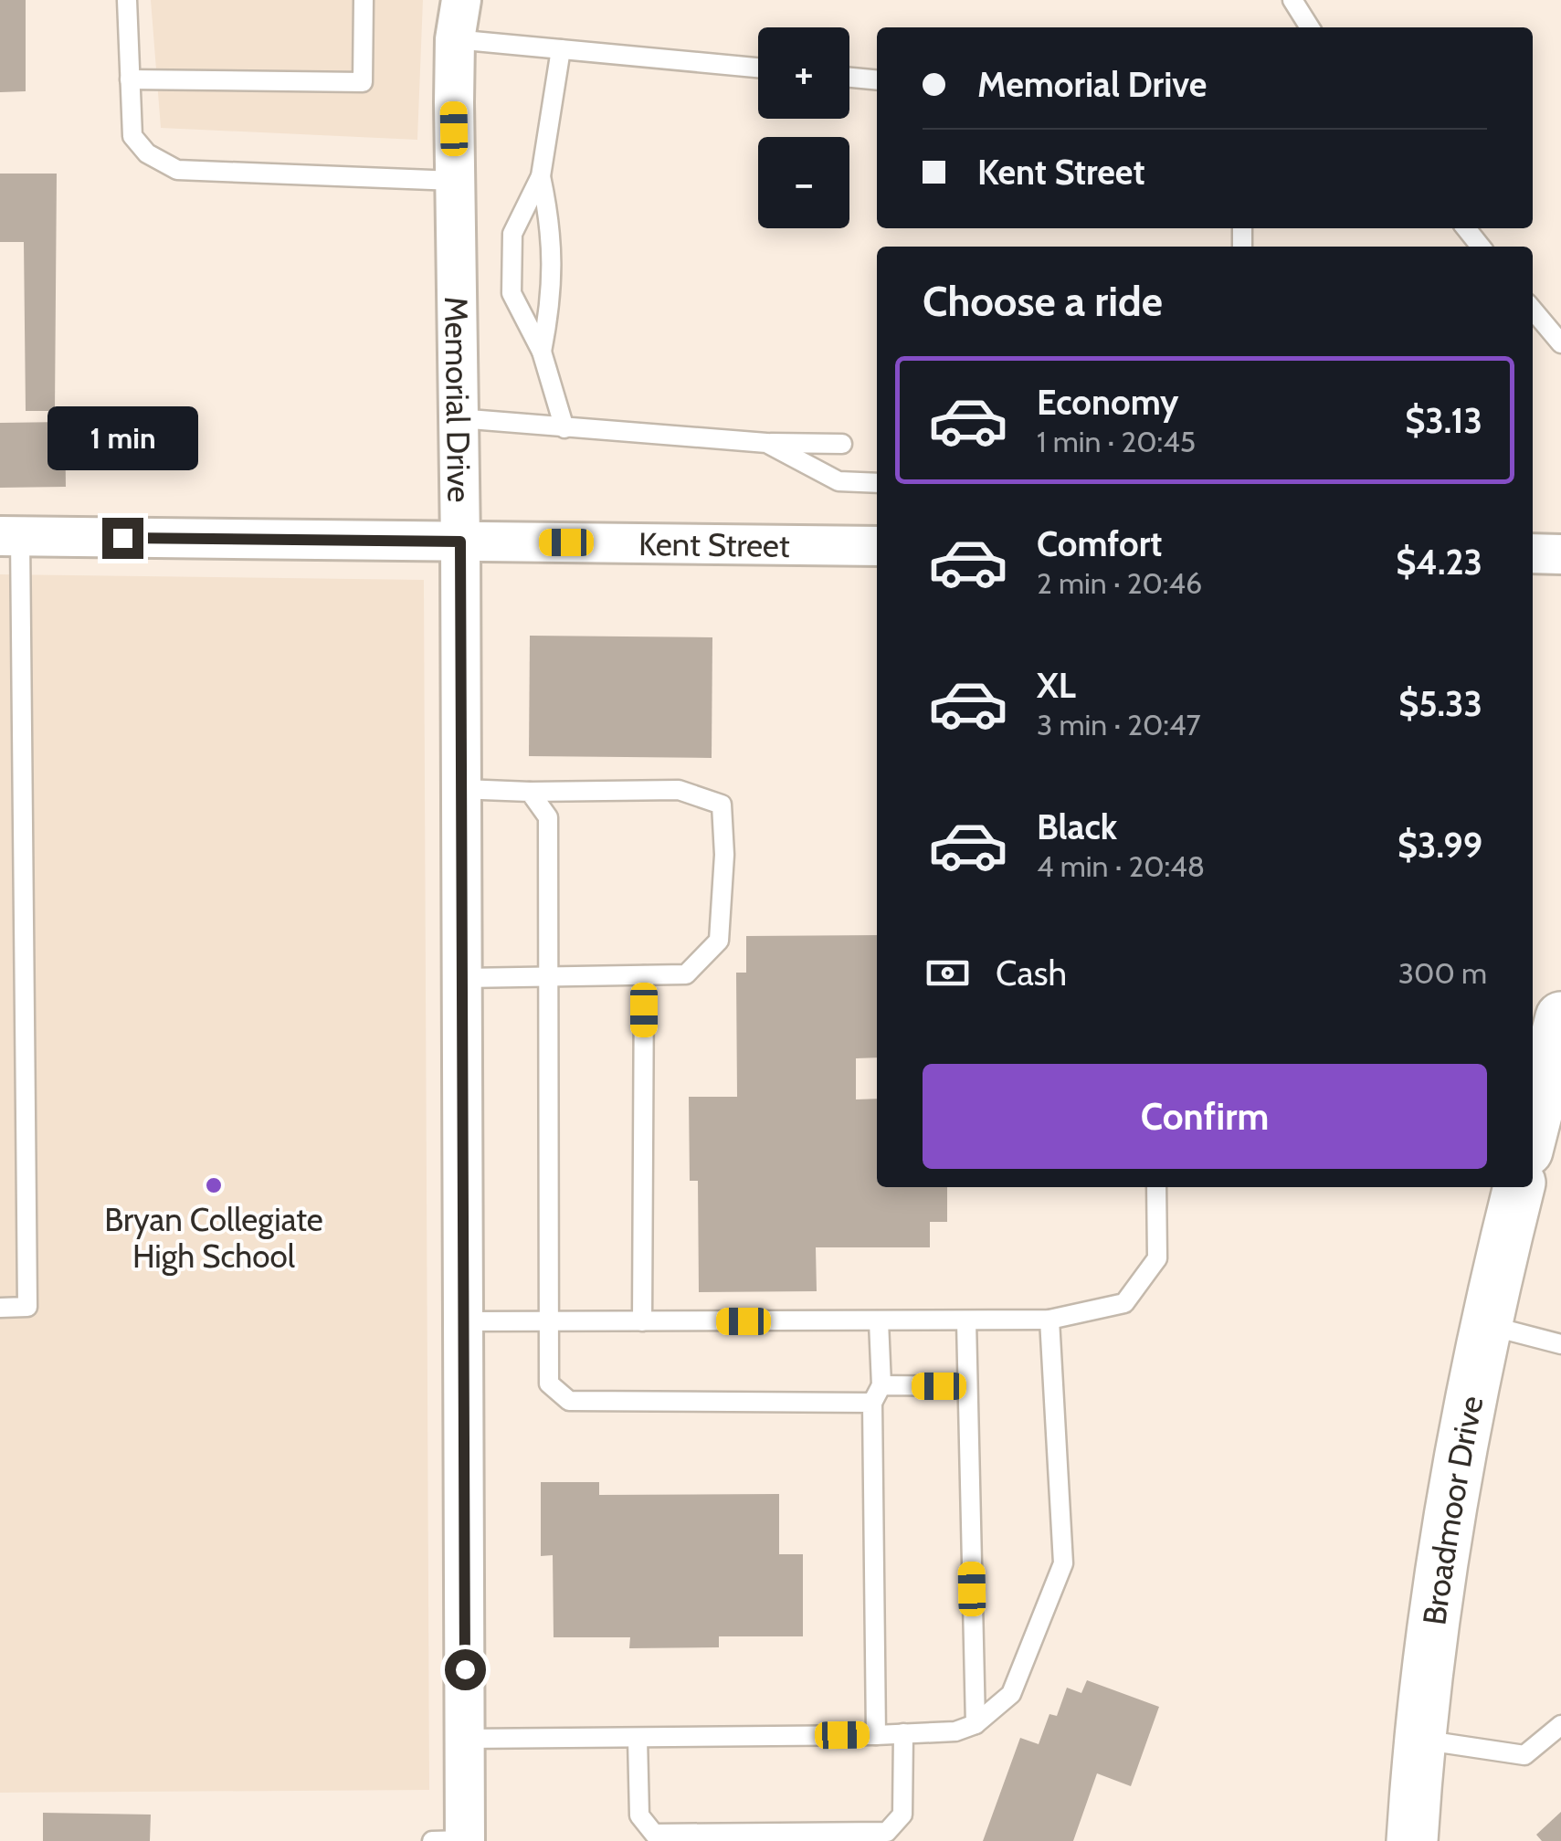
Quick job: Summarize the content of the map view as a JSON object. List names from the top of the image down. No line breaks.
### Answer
{"streets":{"street":["Memorial Drive","Kent Street","Broadmoor Drive"]},"crossings":[["Memorial Drive","Kent Street"]],"places":["Bryan Collegiate High School"],"page":{"map_buttons":["+","−"],"banner":["Memorial Drive","Kent Street"],"heading":"Choose a ride","list":[{"name":"Economy","note":"1 min · 20:45","value":"$3.13"},{"name":"Comfort","note":"2 min · 20:46","value":"$4.23"},{"name":"XL","note":"3 min · 20:47","value":"$5.33"},{"name":"Black","note":"4 min · 20:48","value":"$3.99"}],"bubble":"1 min","pay":["Cash","300 m"],"buttons":"Confirm"}}
